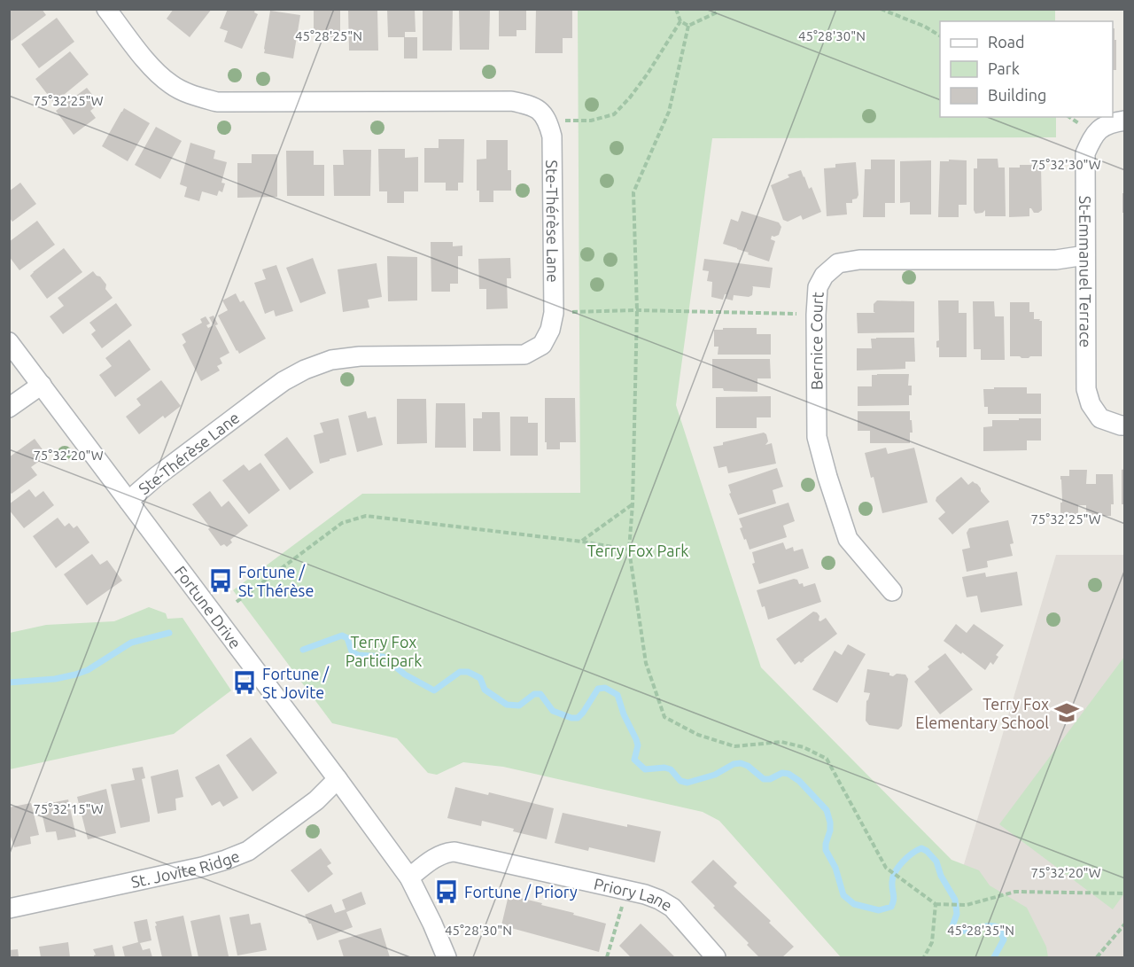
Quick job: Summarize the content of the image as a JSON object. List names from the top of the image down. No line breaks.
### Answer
{"streets":{"street":["Ste-Thérèse Lane","St-Emmanuel Terrace","Bernice Court","Fortune Drive","St. Jovite Ridge","Priory Lane"]},"crossings":[["Ste-Thérèse Lane","Fortune Drive"],["St-Emmanuel Terrace","Bernice Court"],["Fortune Drive","St. Jovite Ridge"],["Fortune Drive","Priory Lane"]],"parks":["Terry Fox Park","Terry Fox Participark"],"places":{"bus stop":["Fortune / St Thérèse","Fortune / St Jovite","Fortune / Priory"],"school or university":["Terry Fox Elementary School"]},"legend":["Road","Park","Building"],"coordinates":["45°28'25\"N","45°28'30\"N","75°32'25\"W","75°32'30\"W","75°32'20\"W","75°32'15\"W","45°28'35\"N"]}
